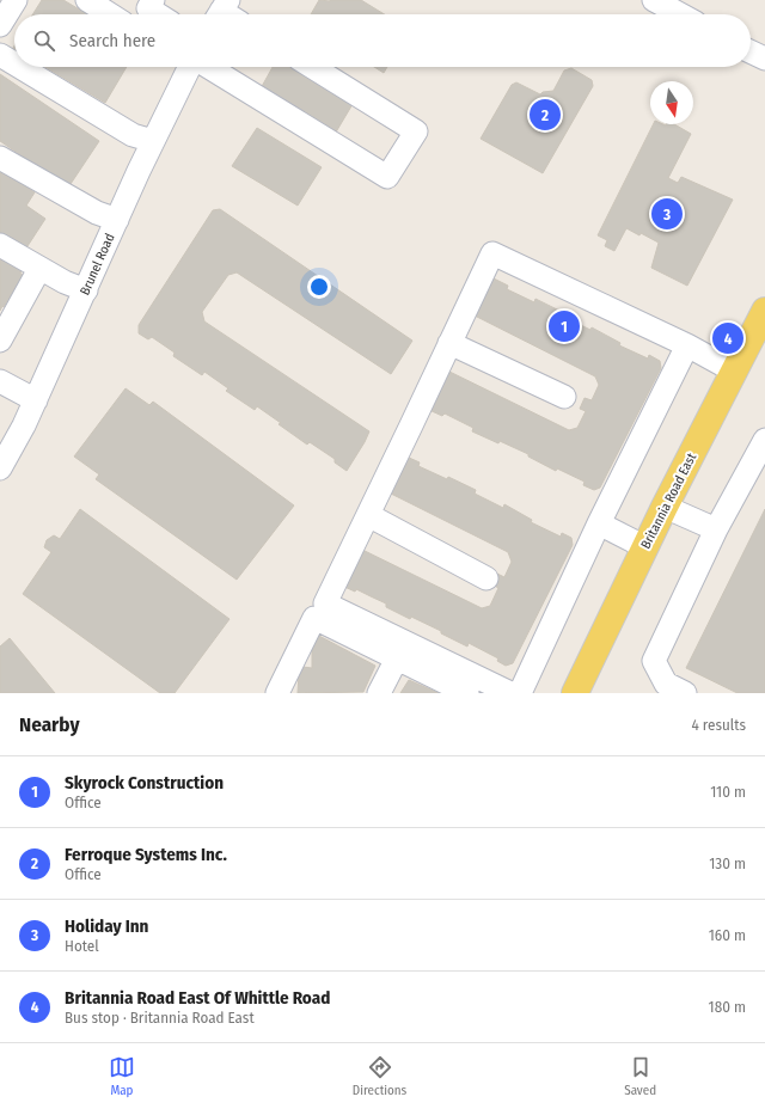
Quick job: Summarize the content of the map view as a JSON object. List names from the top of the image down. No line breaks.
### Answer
{"streets":{"main road":["Britannia Road East"],"street":["Brunel Road"]},"north":"bottom","page":{"search":"Search here","pins":["2","3","1","4"],"heading":["Nearby","4 results"],"list":[{"mark":"1","name":"Skyrock Construction","note":"Office","value":"110 m"},{"mark":"2","name":"Ferroque Systems Inc.","note":"Office","value":"130 m"},{"mark":"3","name":"Holiday Inn","note":"Hotel","value":"160 m"},{"mark":"4","name":"Britannia Road East Of Whittle Road","note":"Bus stop · Britannia Road East","value":"180 m"}],"nav":["Map","Directions","Saved"]}}
